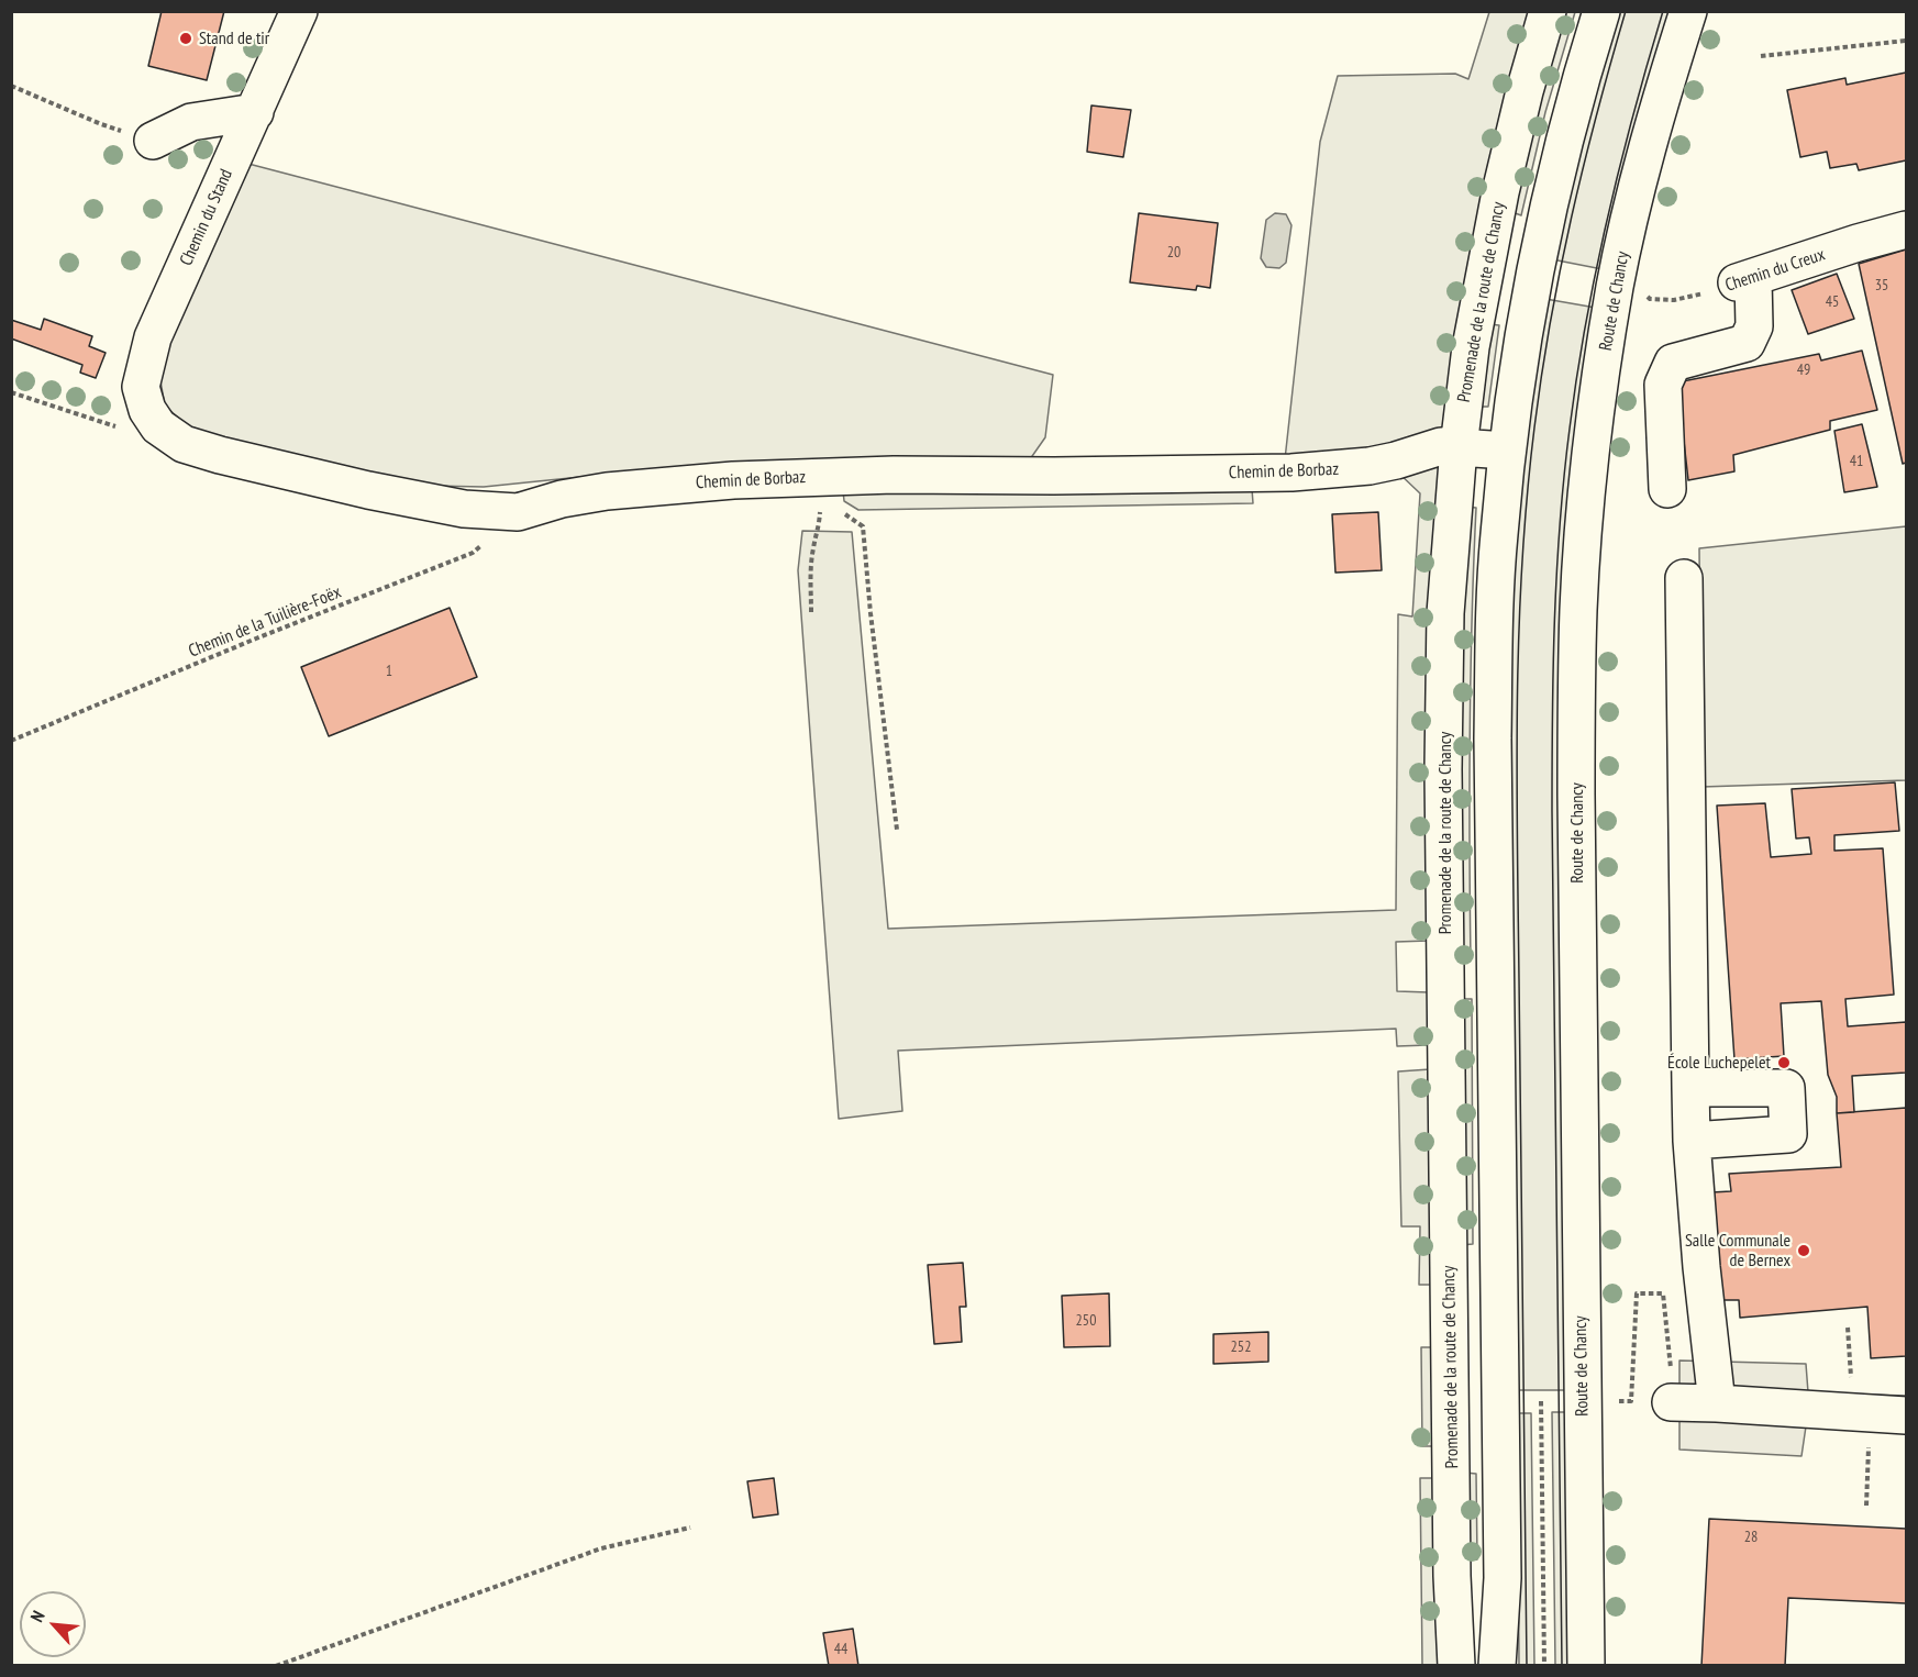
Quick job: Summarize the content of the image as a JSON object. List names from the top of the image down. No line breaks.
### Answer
{"streets":{"street":["Chemin du Stand","Chemin du Creux","Route de Chancy","Promenade de la route de Chancy","Chemin de Borbaz"],"path":["Chemin de la Tuilière-Foëx"]},"crossings":[["Chemin du Stand","Chemin de Borbaz"],["Promenade de la route de Chancy","Chemin de Borbaz"],["Chemin de Borbaz","Chemin de la Tuilière-Foëx"]],"places":["Stand de tir","École Luchepelet","Salle Communale de Bernex"],"house_numbers":["20","35","45","49","41","1","250","252","28","44"],"north":"top left"}
